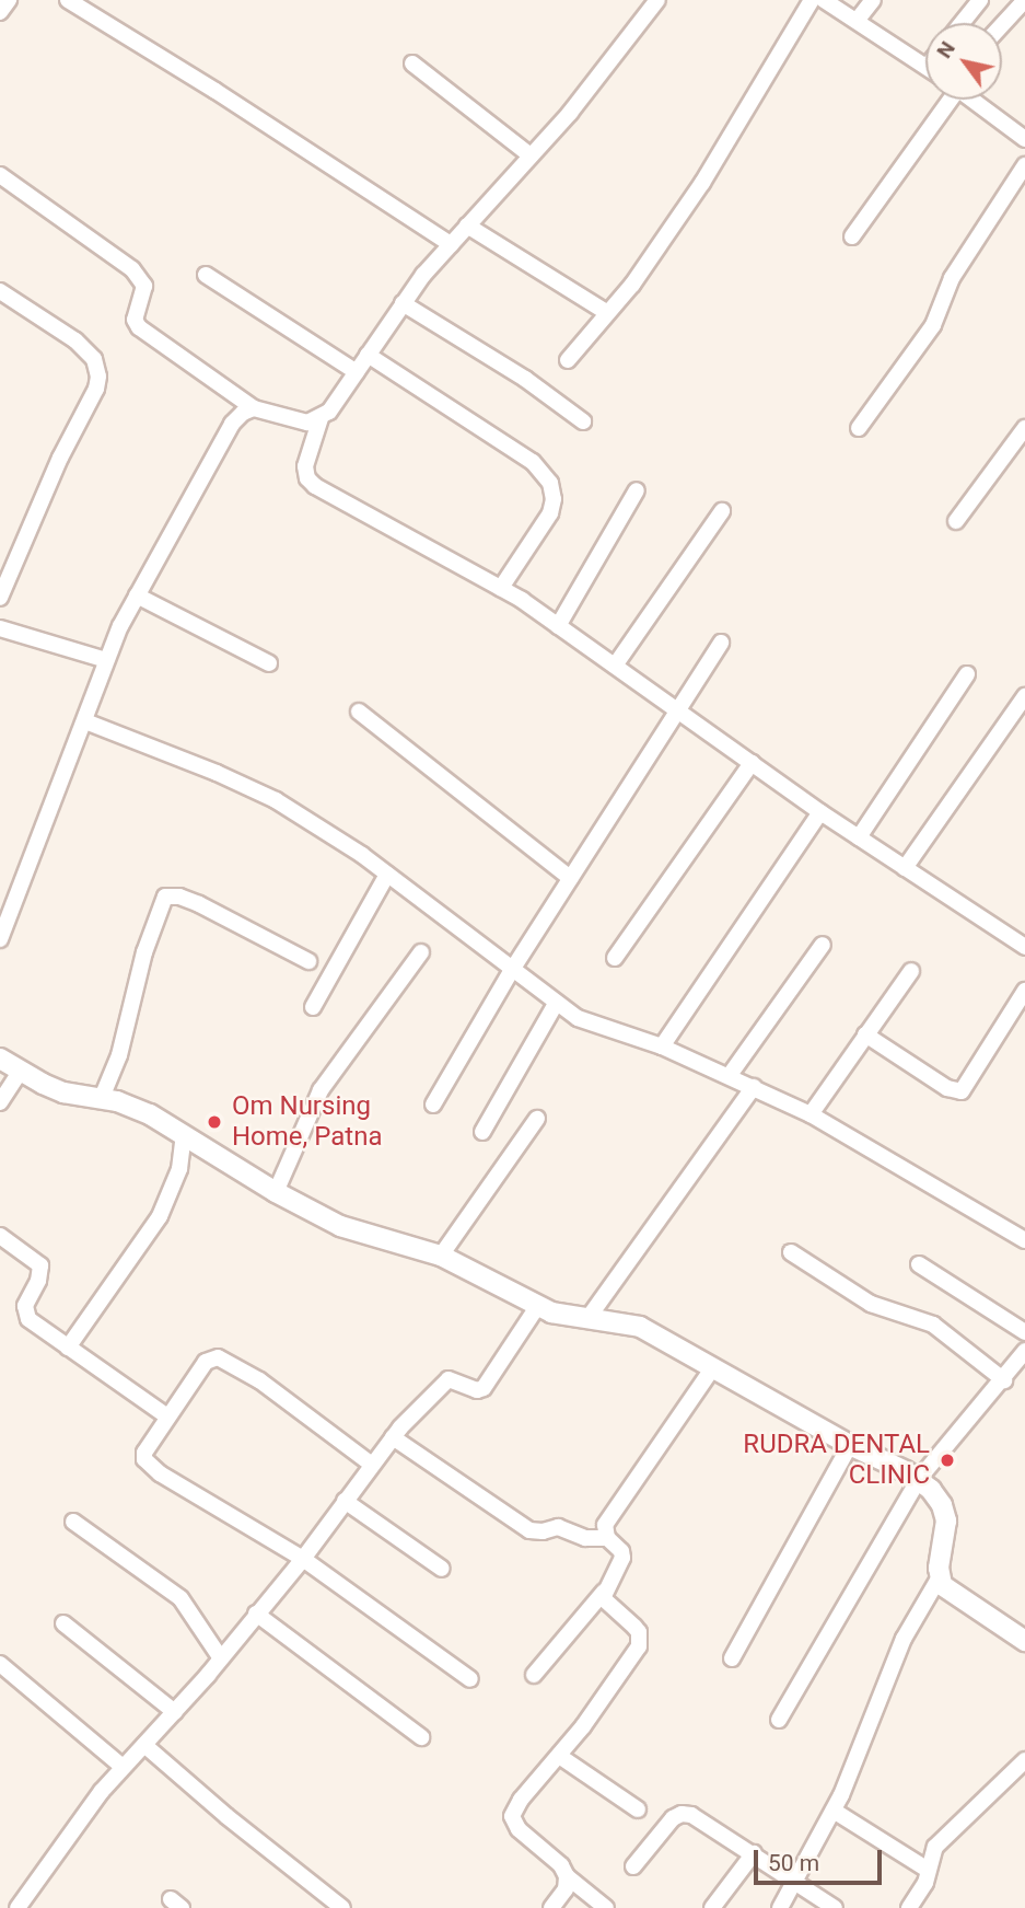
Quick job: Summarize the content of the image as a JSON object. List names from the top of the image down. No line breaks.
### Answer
{"places":["Om Nursing Home, Patna","RUDRA DENTAL CLINIC"],"scale_bar":"50 m","north":"top left"}
